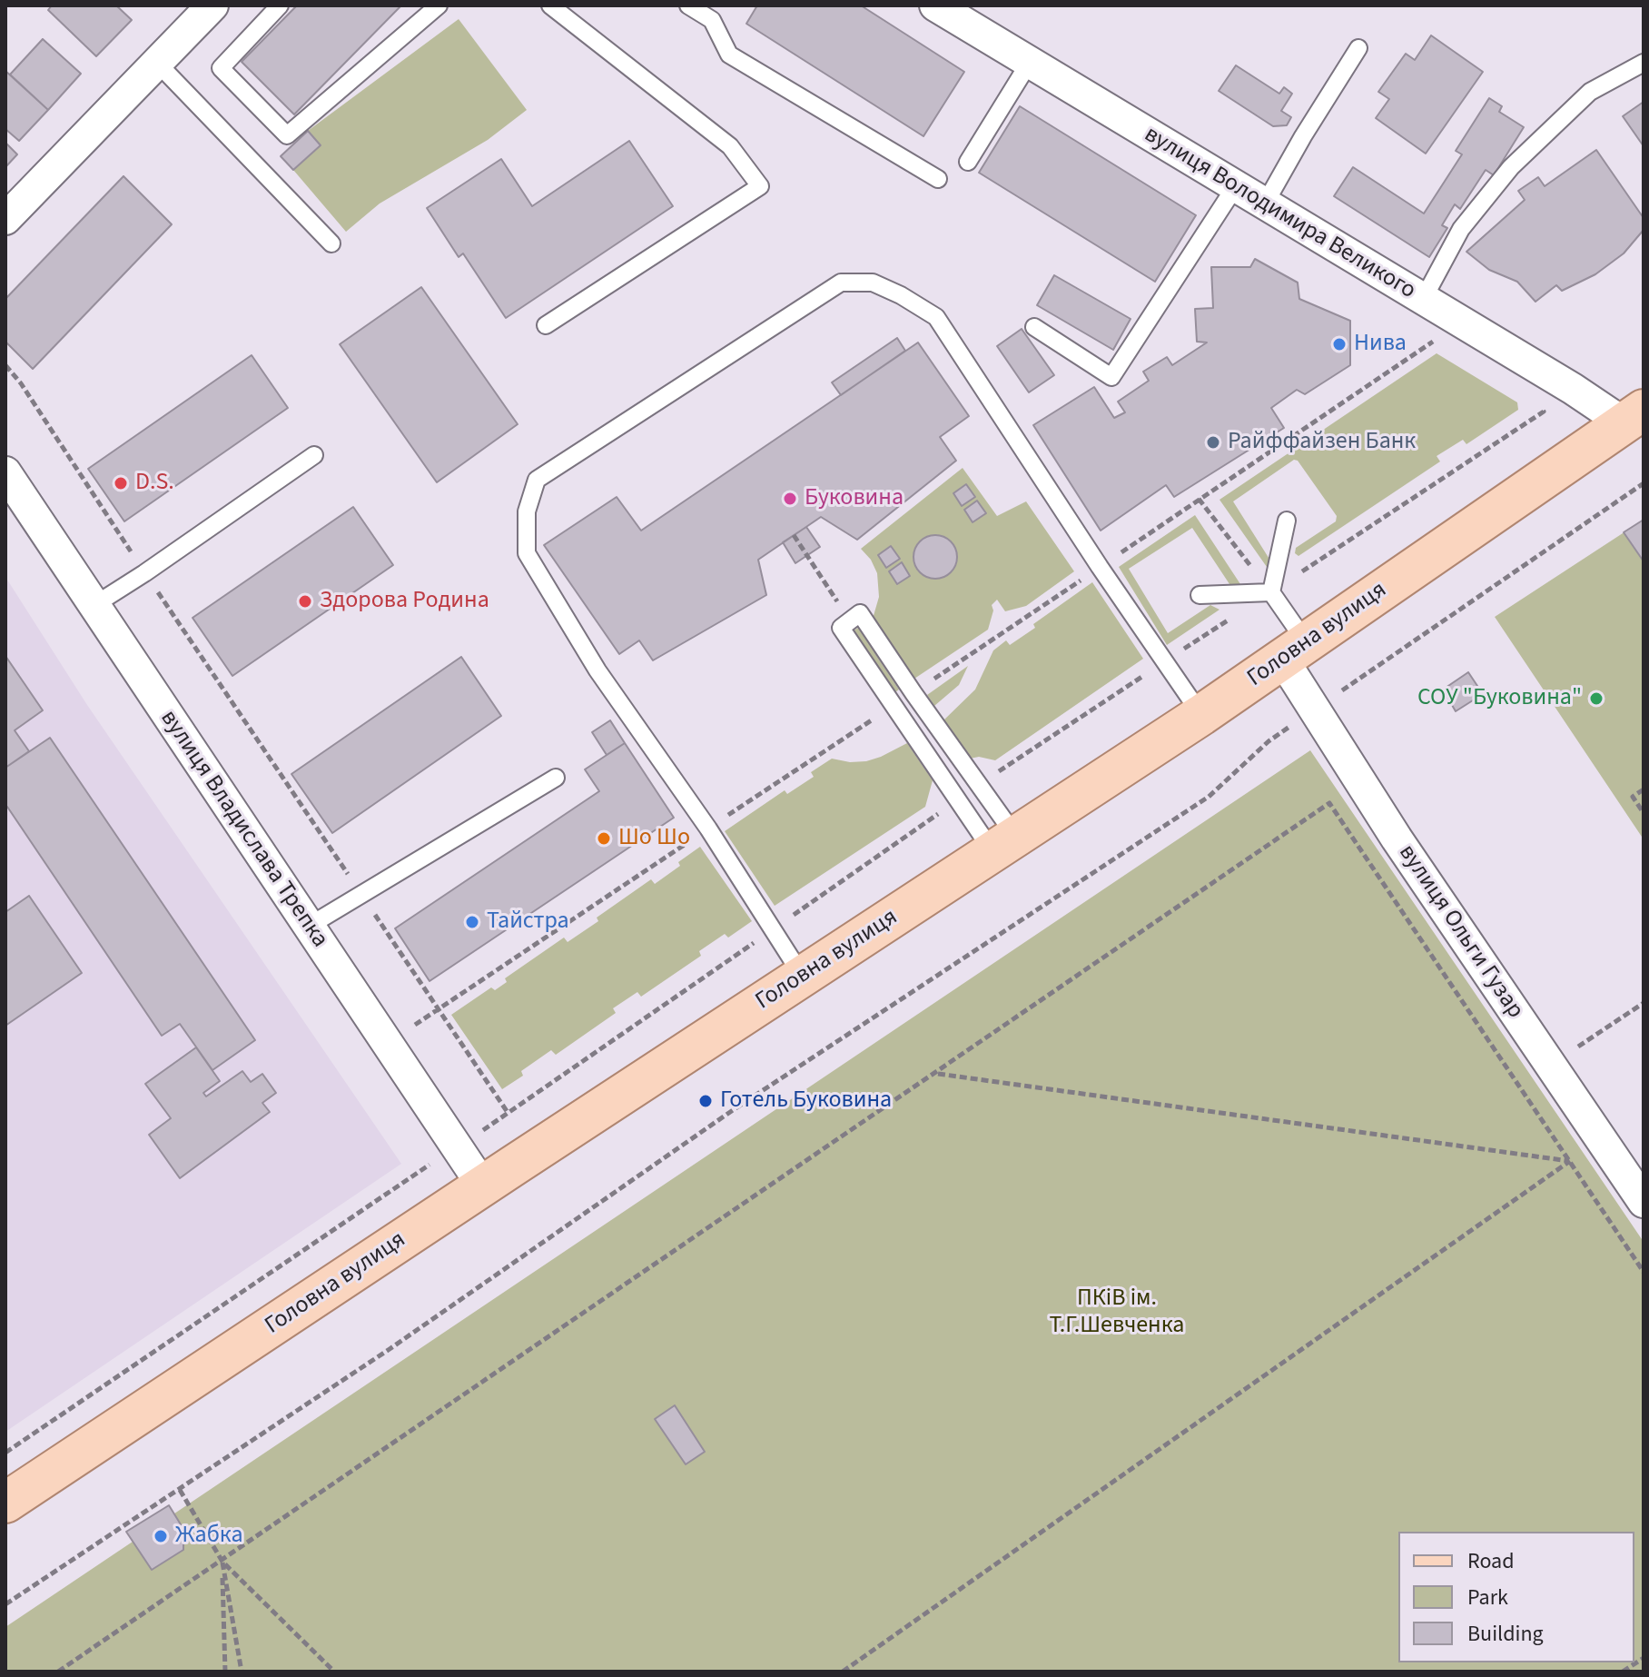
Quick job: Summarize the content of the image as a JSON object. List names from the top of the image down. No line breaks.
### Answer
{"streets":{"main road":["Головна вулиця"],"street":["вулиця Володимира Великого","вулиця Владислава Трепка","вулиця Ольги Гузар"]},"crossings":[["вулиця Володимира Великого","Головна вулиця"],["Головна вулиця","вулиця Владислава Трепка"],["Головна вулиця","вулиця Ольги Гузар"]],"parks":["ПКіВ ім. Т.Г.Шевченка"],"places":["Нива","Райффайзен Банк","D.S.","Буковина","Здорова Родина","СОУ \"Буковина\"","Шо Шо","Тайстра","Готель Буковина","Жабка"],"legend":["Road","Park","Building"]}
